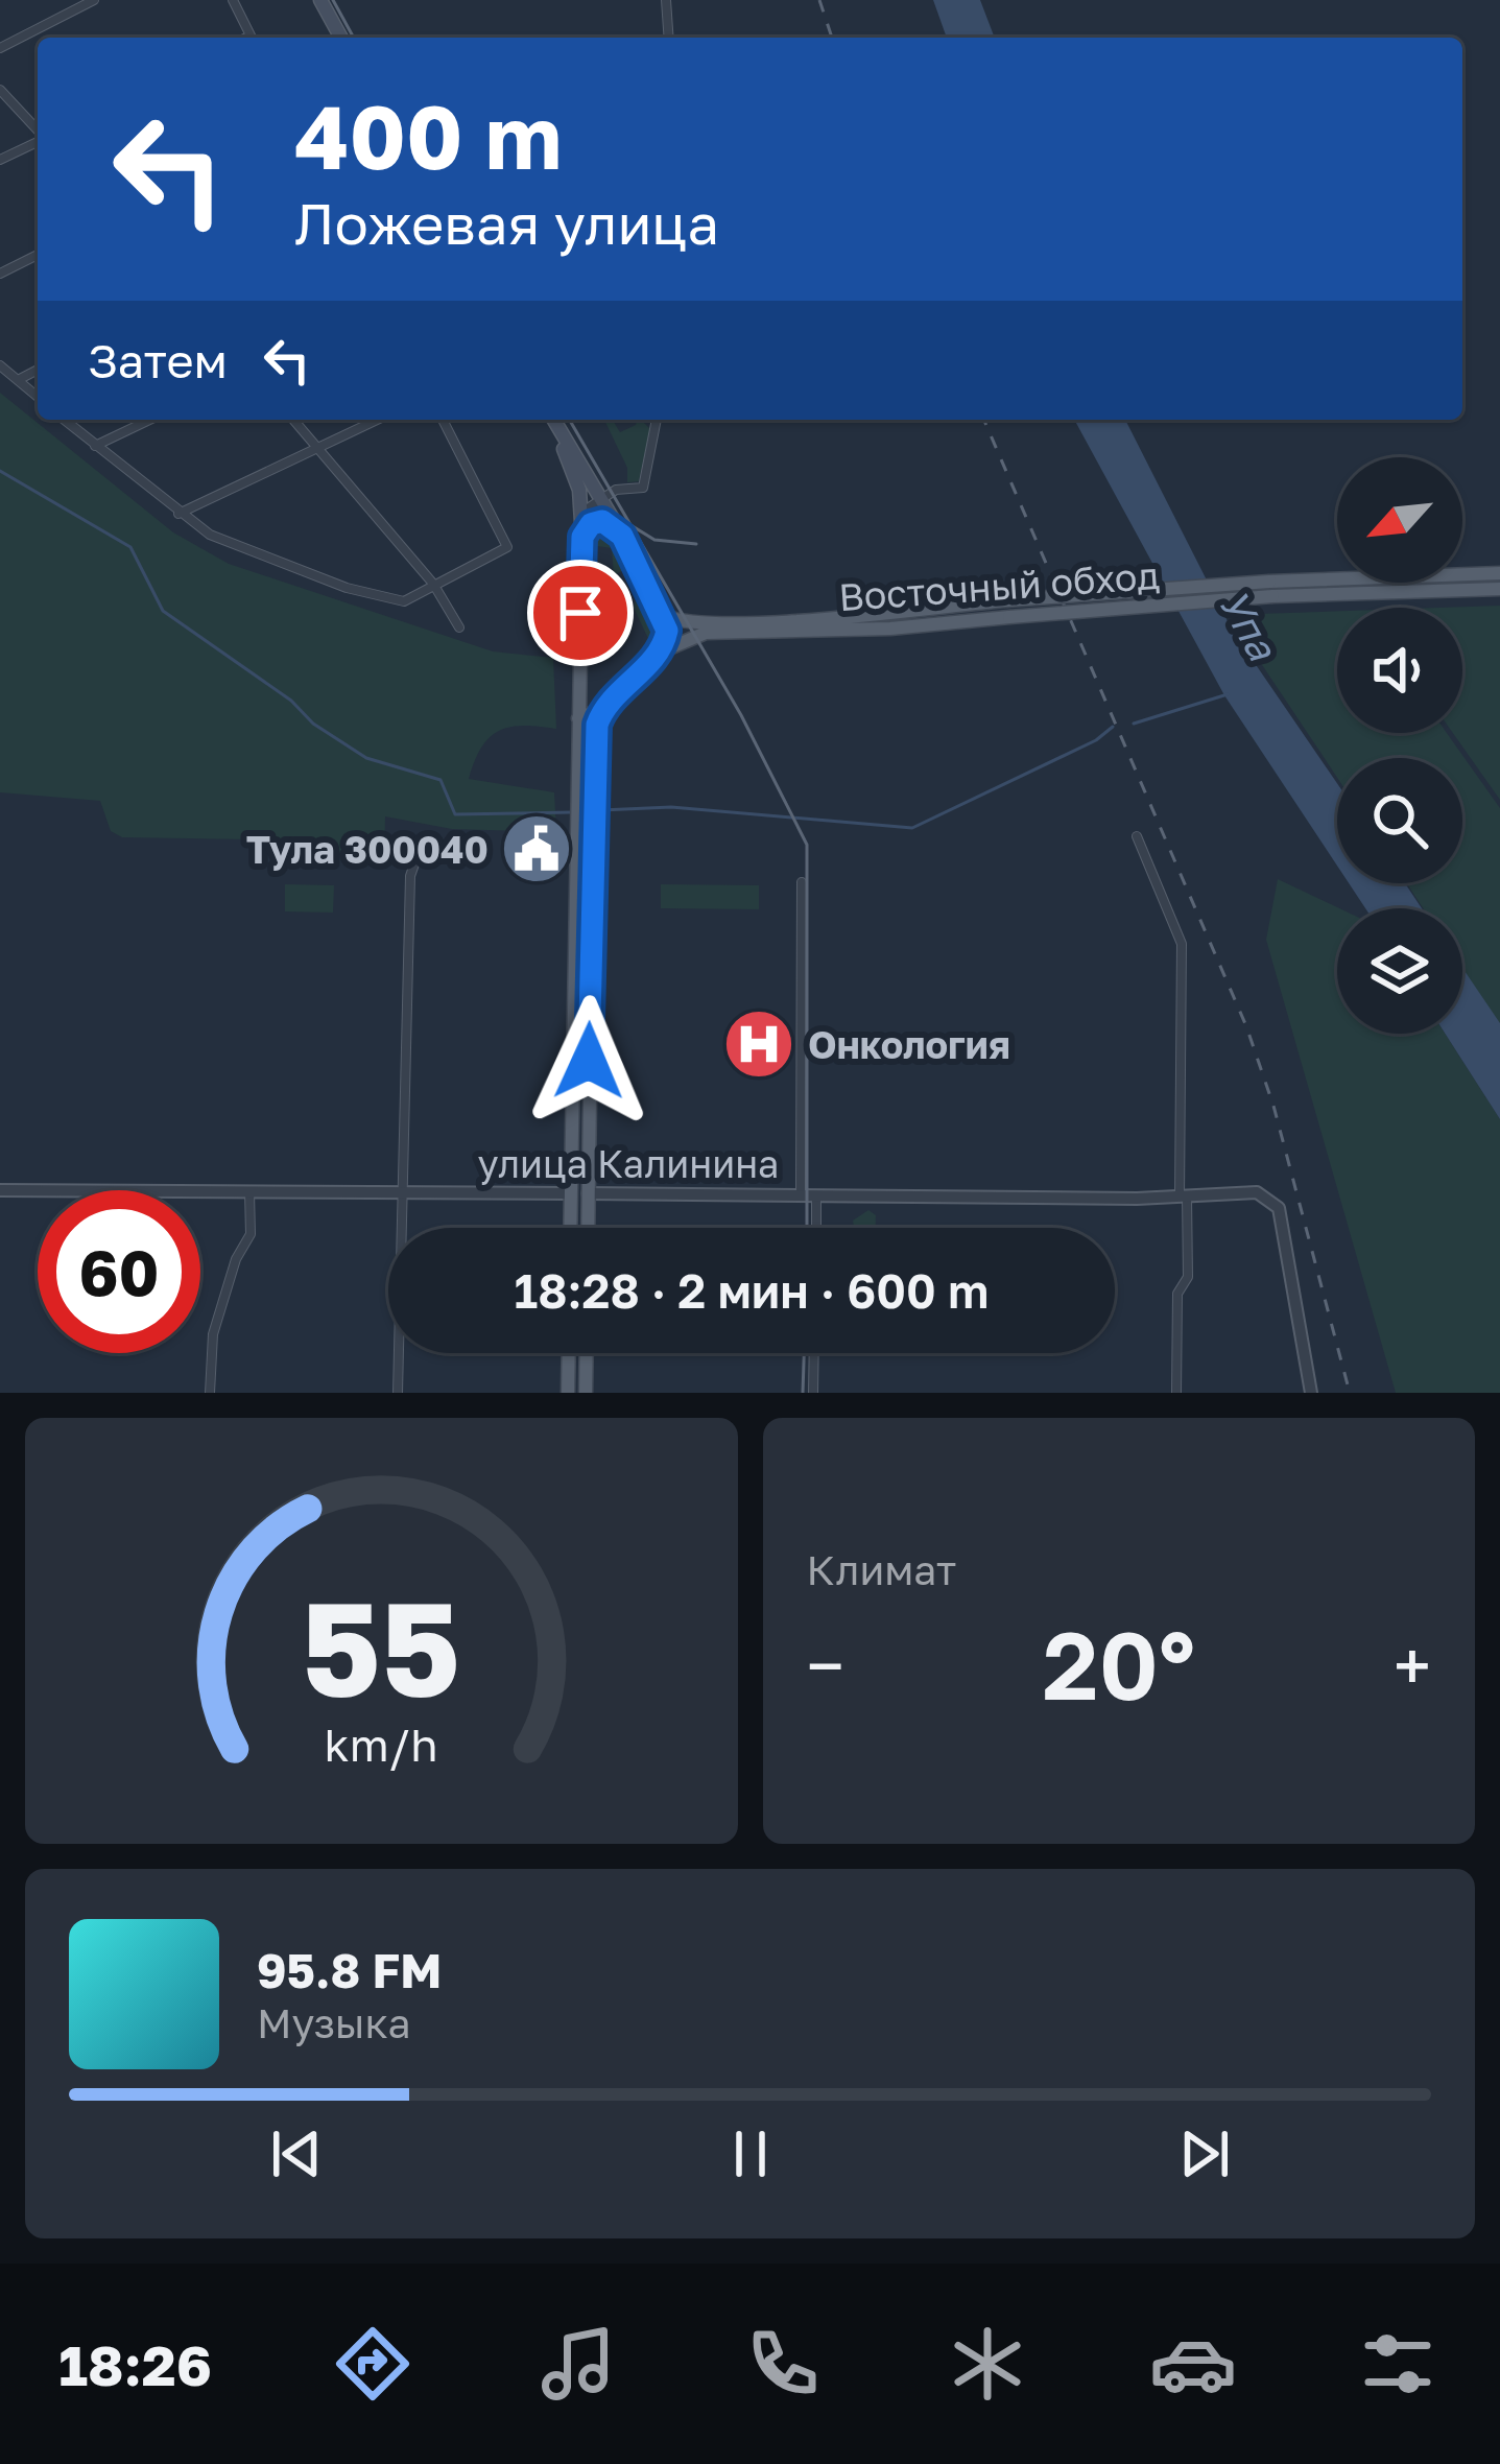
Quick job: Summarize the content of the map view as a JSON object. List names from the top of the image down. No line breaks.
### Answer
{"streets":{"main road":["Восточный обход","улица Калинина"]},"water":["Упа"],"places":{"public building":["Тула 300040"],"hospital":["Онкология"]},"north":"bottom left","page":{"turn":["400 m","Ложевая улица"],"then":"Затем","limit":"60","trip":"18:28 · 2 мин · 600 m","tile":"Климат","heat":["−","20°","+"],"song":["95.8 FM","Музыка"],"tabs":"18:26","gauge":["55","km/h"]}}
